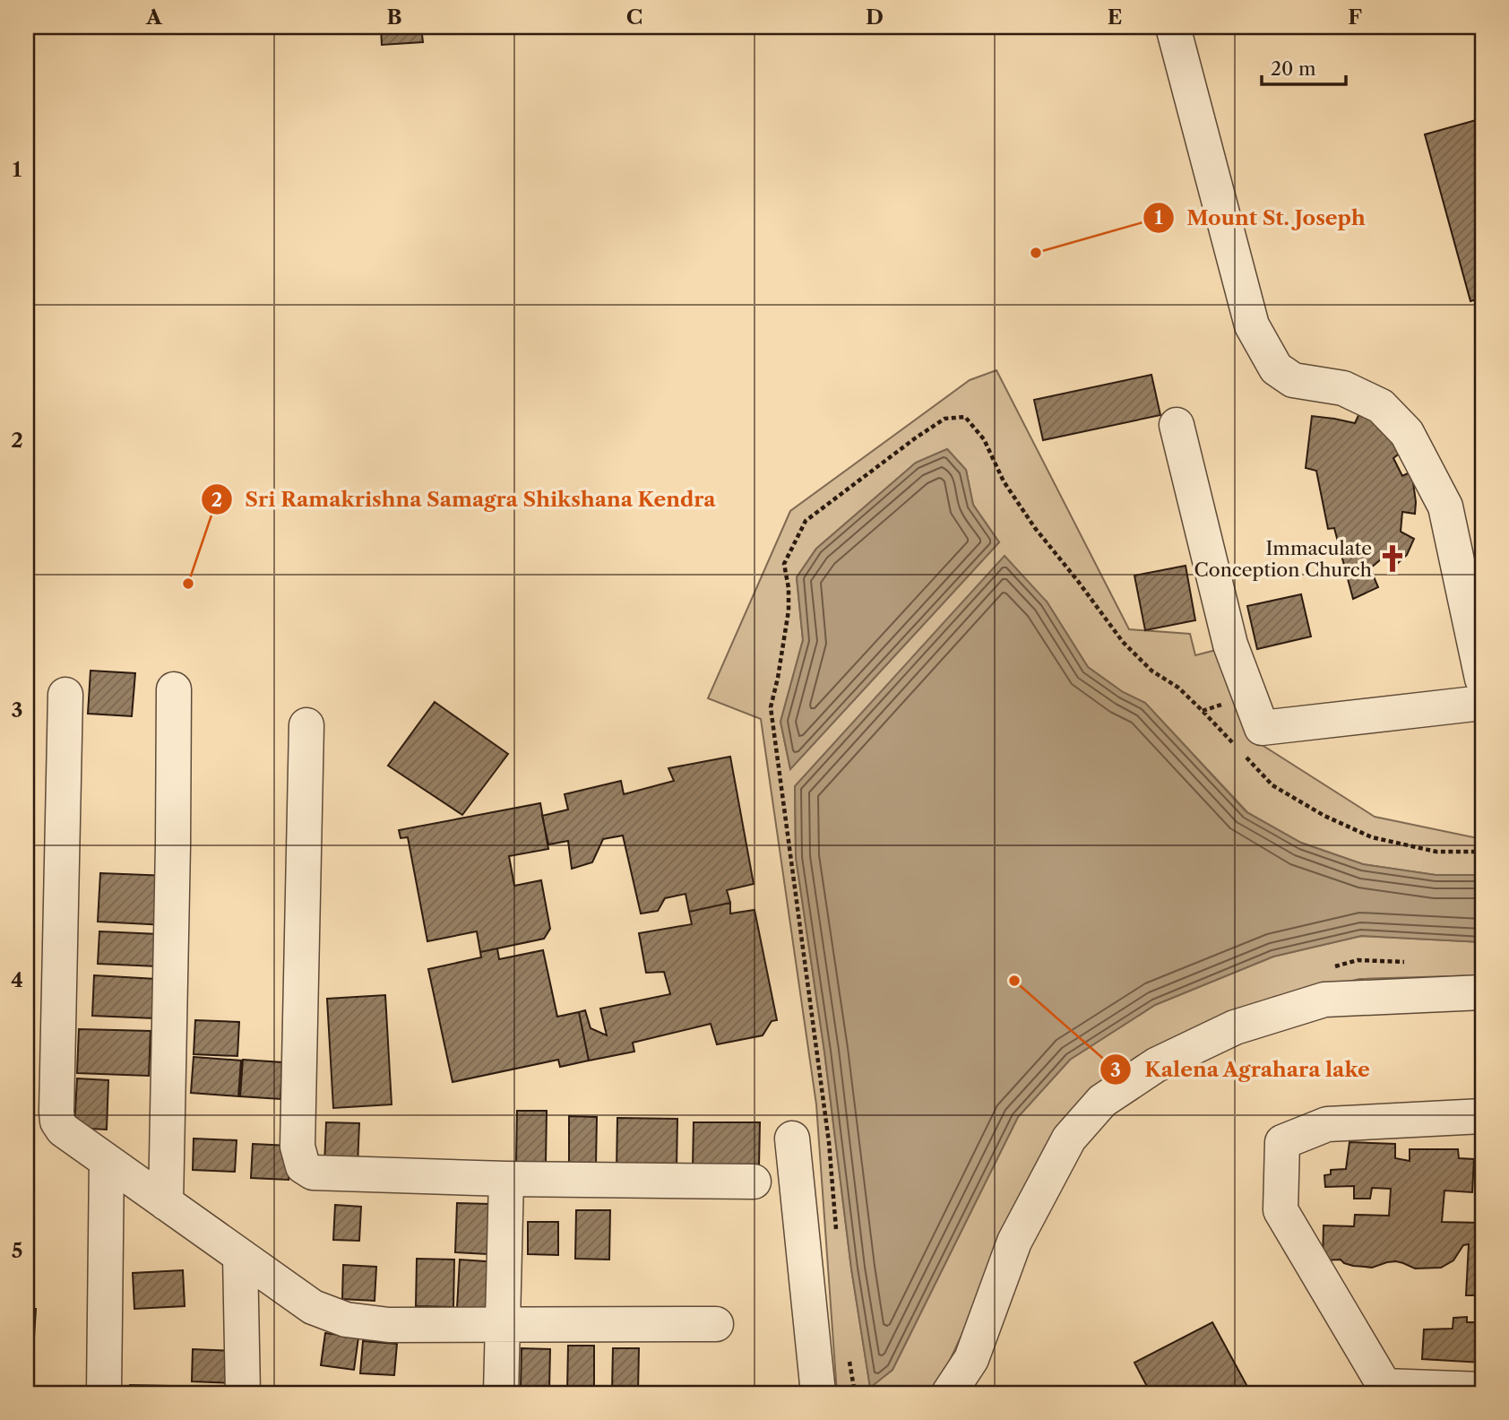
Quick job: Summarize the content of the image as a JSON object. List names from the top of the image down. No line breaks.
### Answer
{"places":{"other":["Mount St. Joseph","Sri Ramakrishna Samagra Shikshana Kendra","Kalena Agrahara lake"],"church":["Immaculate Conception Church"]},"scale_bar":"20 m","grid":{"columns":["A","B","C","D","E","F"],"rows":["1","2","3","4","5"]}}
